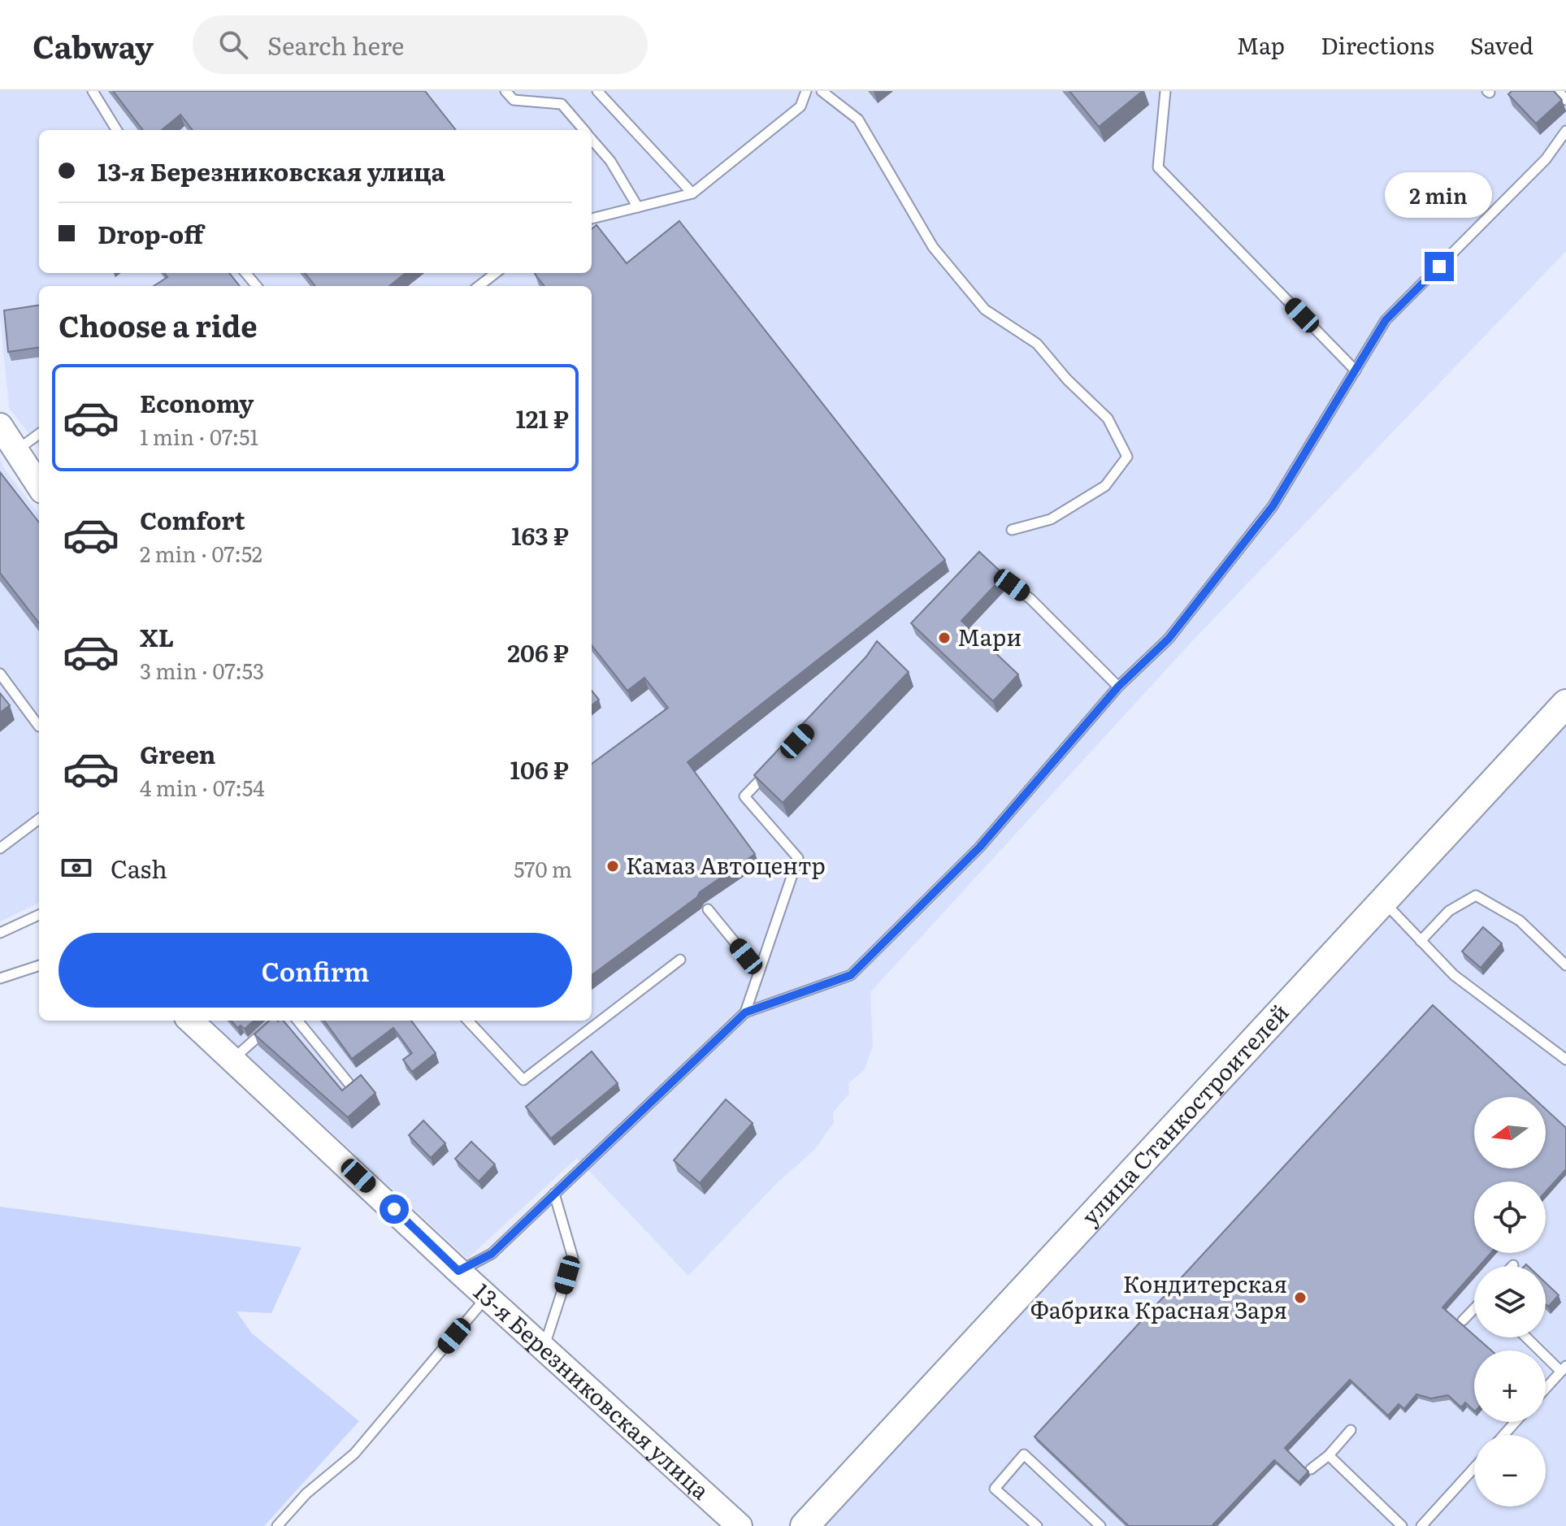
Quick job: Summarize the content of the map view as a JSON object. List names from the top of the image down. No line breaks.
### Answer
{"streets":{"main road":["улица Станкостроителей"],"street":["13-я Березниковская улица"]},"places":["Мари","Камаз Автоцентр","Кондитерская Фабрика Красная Заря"],"north":"left","page":{"header":"Cabway","search":"Search here","nav":["Map","Directions","Saved"],"banner":["13-я Березниковская улица","Drop-off"],"bubble":"2 min","heading":"Choose a ride","list":[{"name":"Economy","note":"1 min · 07:51","value":"121 ₽"},{"name":"Comfort","note":"2 min · 07:52","value":"163 ₽"},{"name":"XL","note":"3 min · 07:53","value":"206 ₽"},{"name":"Green","note":"4 min · 07:54","value":"106 ₽"}],"pay":["Cash","570 m"],"buttons":"Confirm","map_buttons":["+","−"]}}
